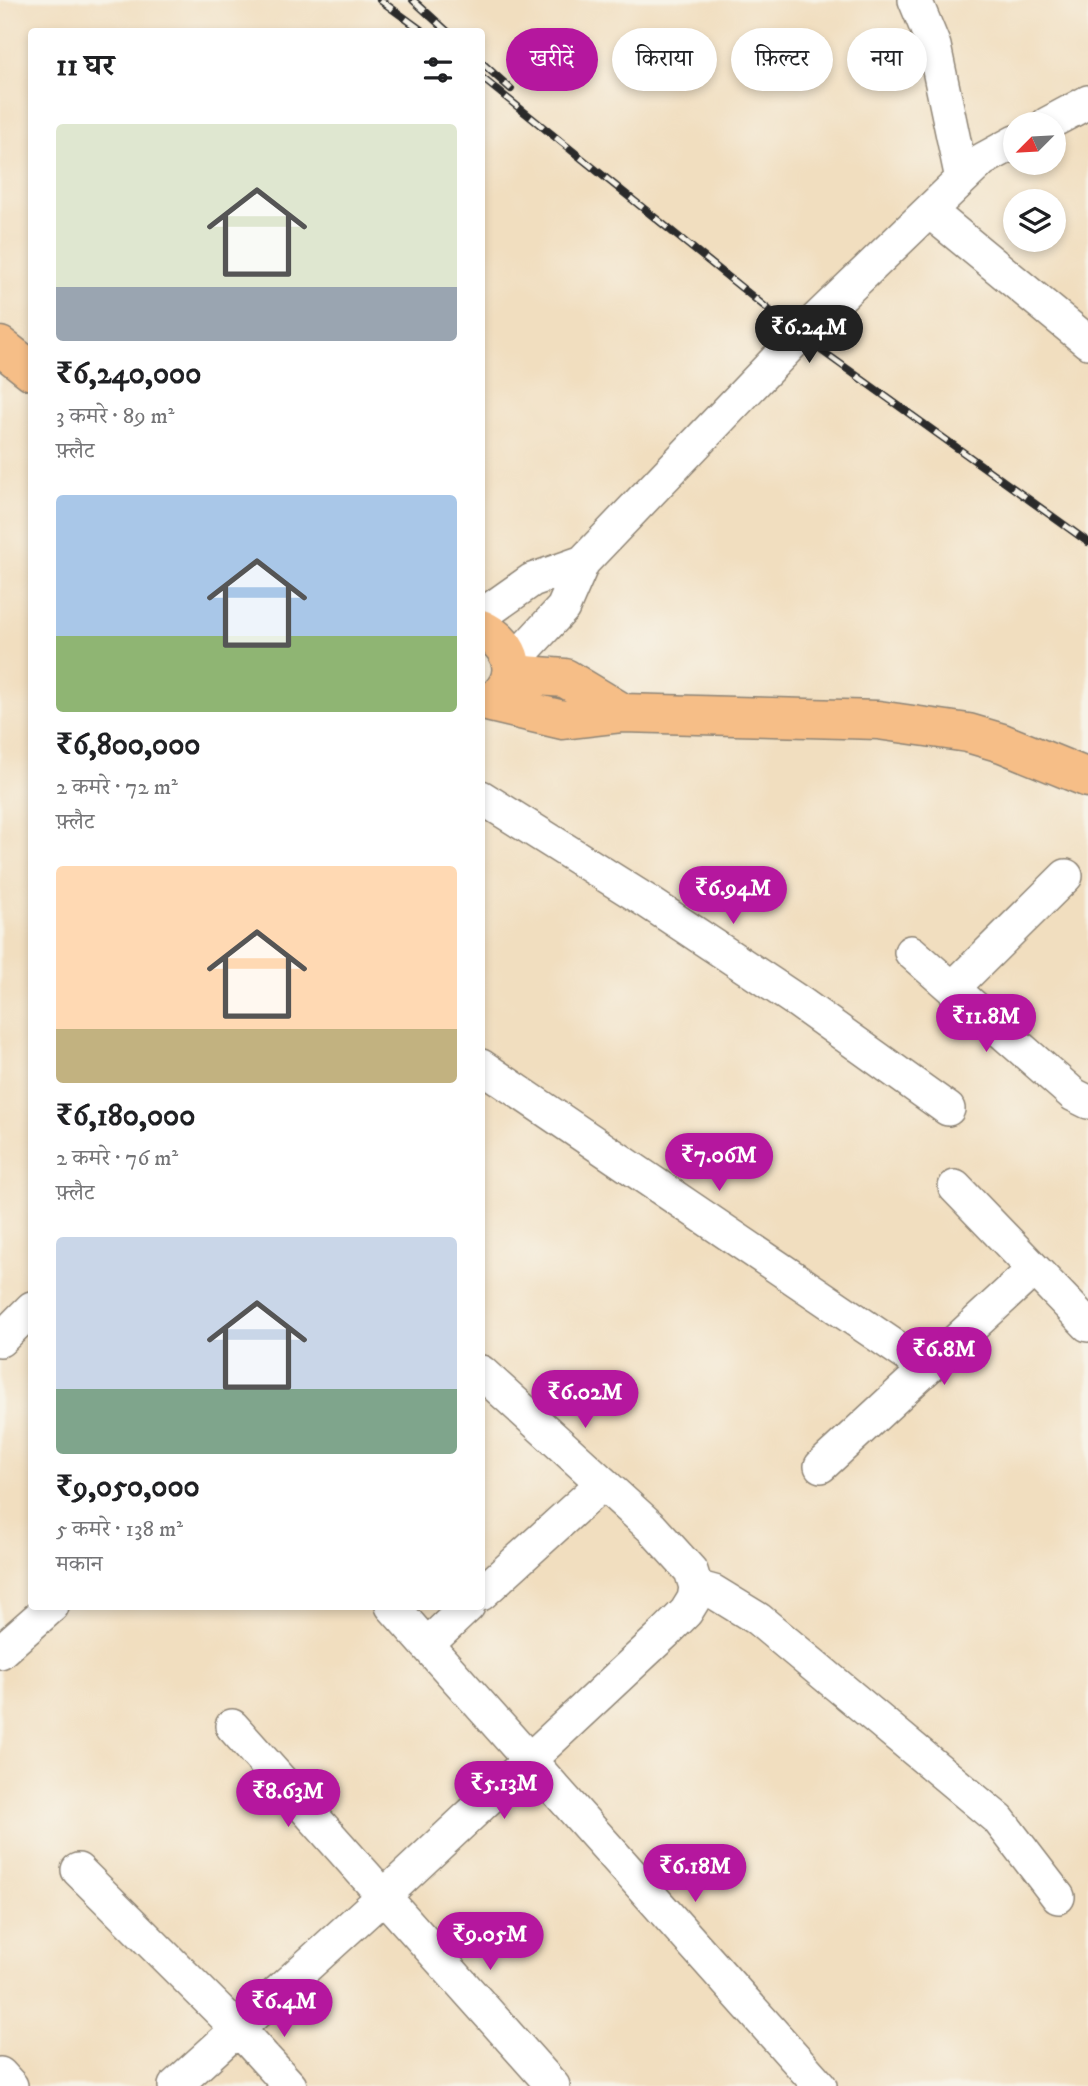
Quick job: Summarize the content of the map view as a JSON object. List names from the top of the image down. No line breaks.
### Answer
{"north":"bottom left","page":{"chip":["खरीदें","किराया","फ़िल्टर","नया"],"heading":"11 घर","list":[{"name":"₹6,240,000","note":"3 कमरे · 89 m² · फ़्लैट"},{"name":"₹6,800,000","note":"2 कमरे · 72 m² · फ़्लैट"},{"name":"₹6,180,000","note":"2 कमरे · 76 m² · फ़्लैट"},{"name":"₹9,050,000","note":"5 कमरे · 138 m² · मकान"}],"price":["₹6.24M","₹6.94M","₹11.8M","₹7.06M","₹6.8M","₹6.02M","₹5.13M","₹8.63M","₹6.18M","₹9.05M","₹6.4M"]}}
